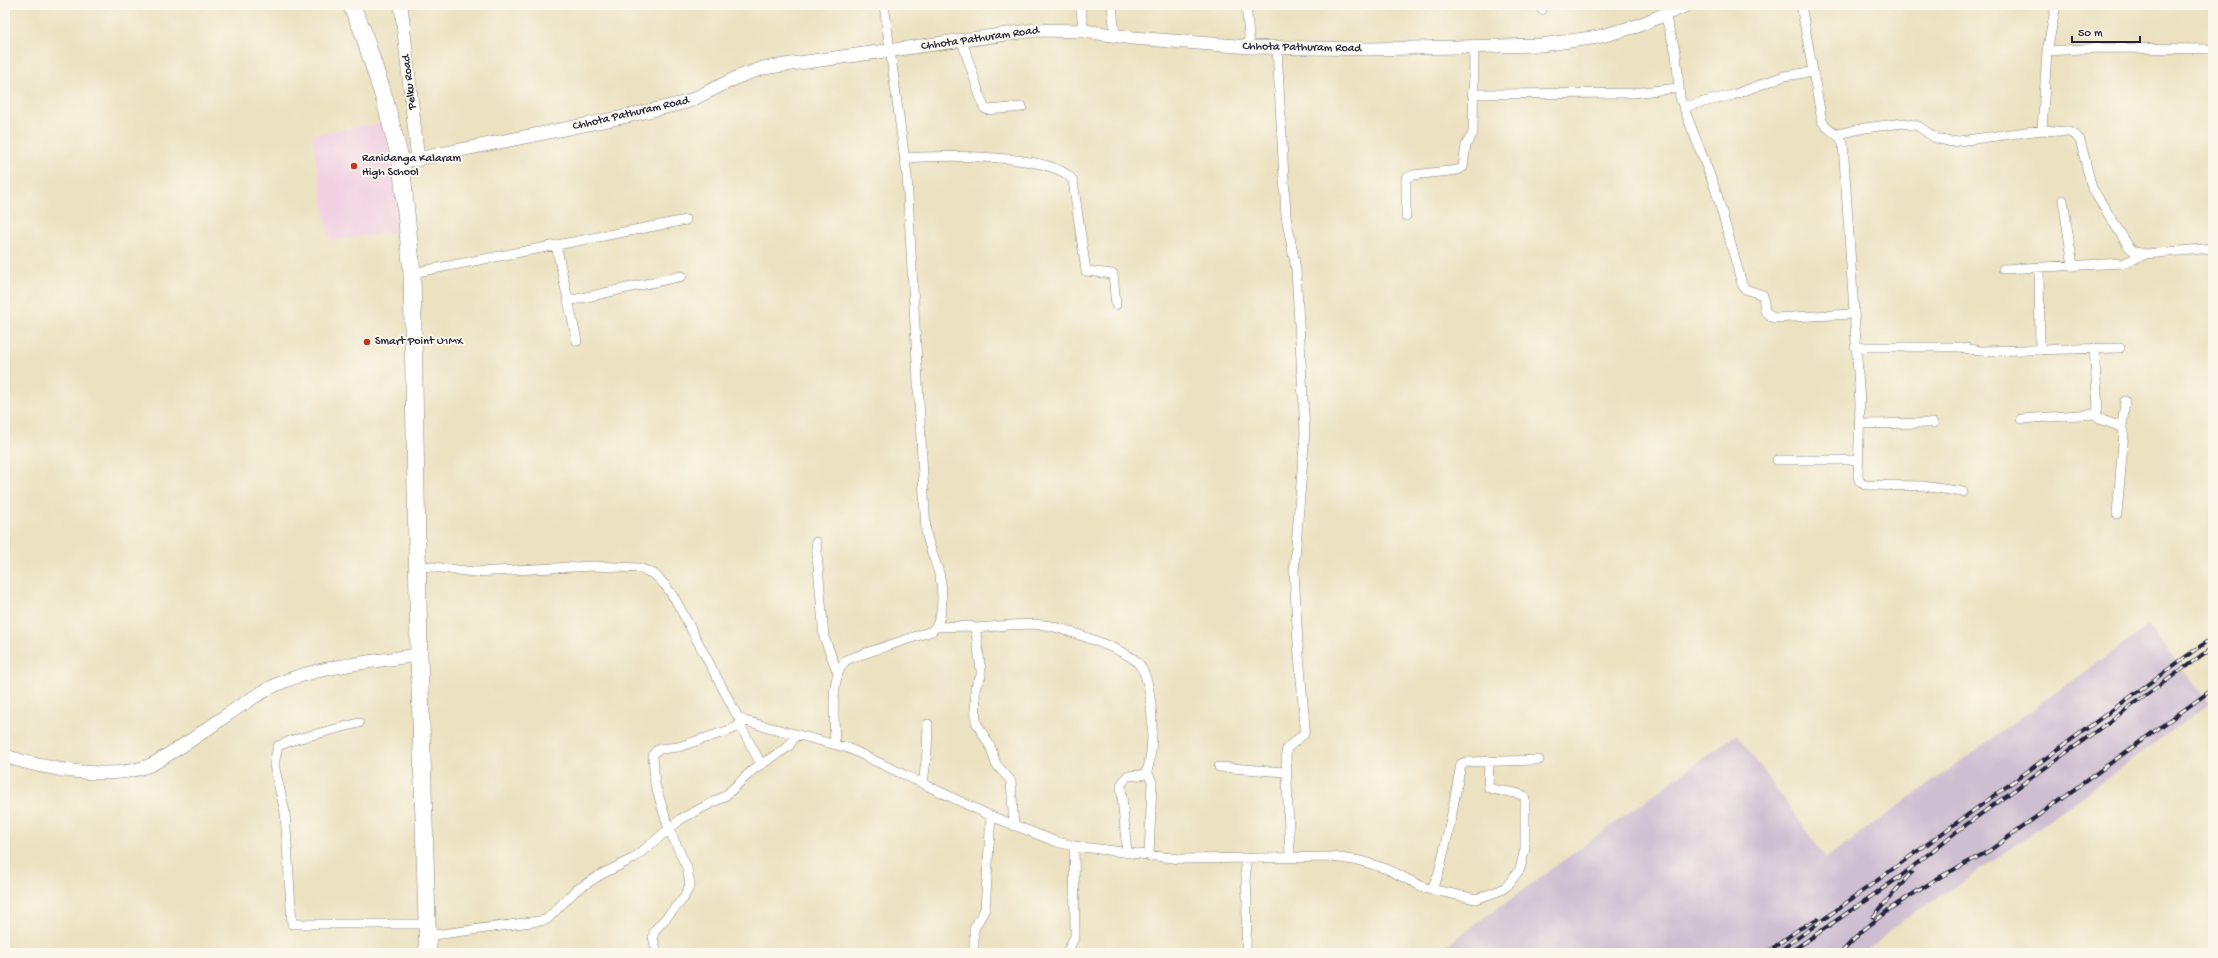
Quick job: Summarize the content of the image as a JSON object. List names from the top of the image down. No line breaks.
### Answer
{"streets":{"street":["Chhota Pathuram Road","Pelku Road"]},"crossings":[["Chhota Pathuram Road","Pelku Road"]],"places":["Ranidanga Kalaram High School","Smart Point U1MX"],"scale_bar":"50 m"}
